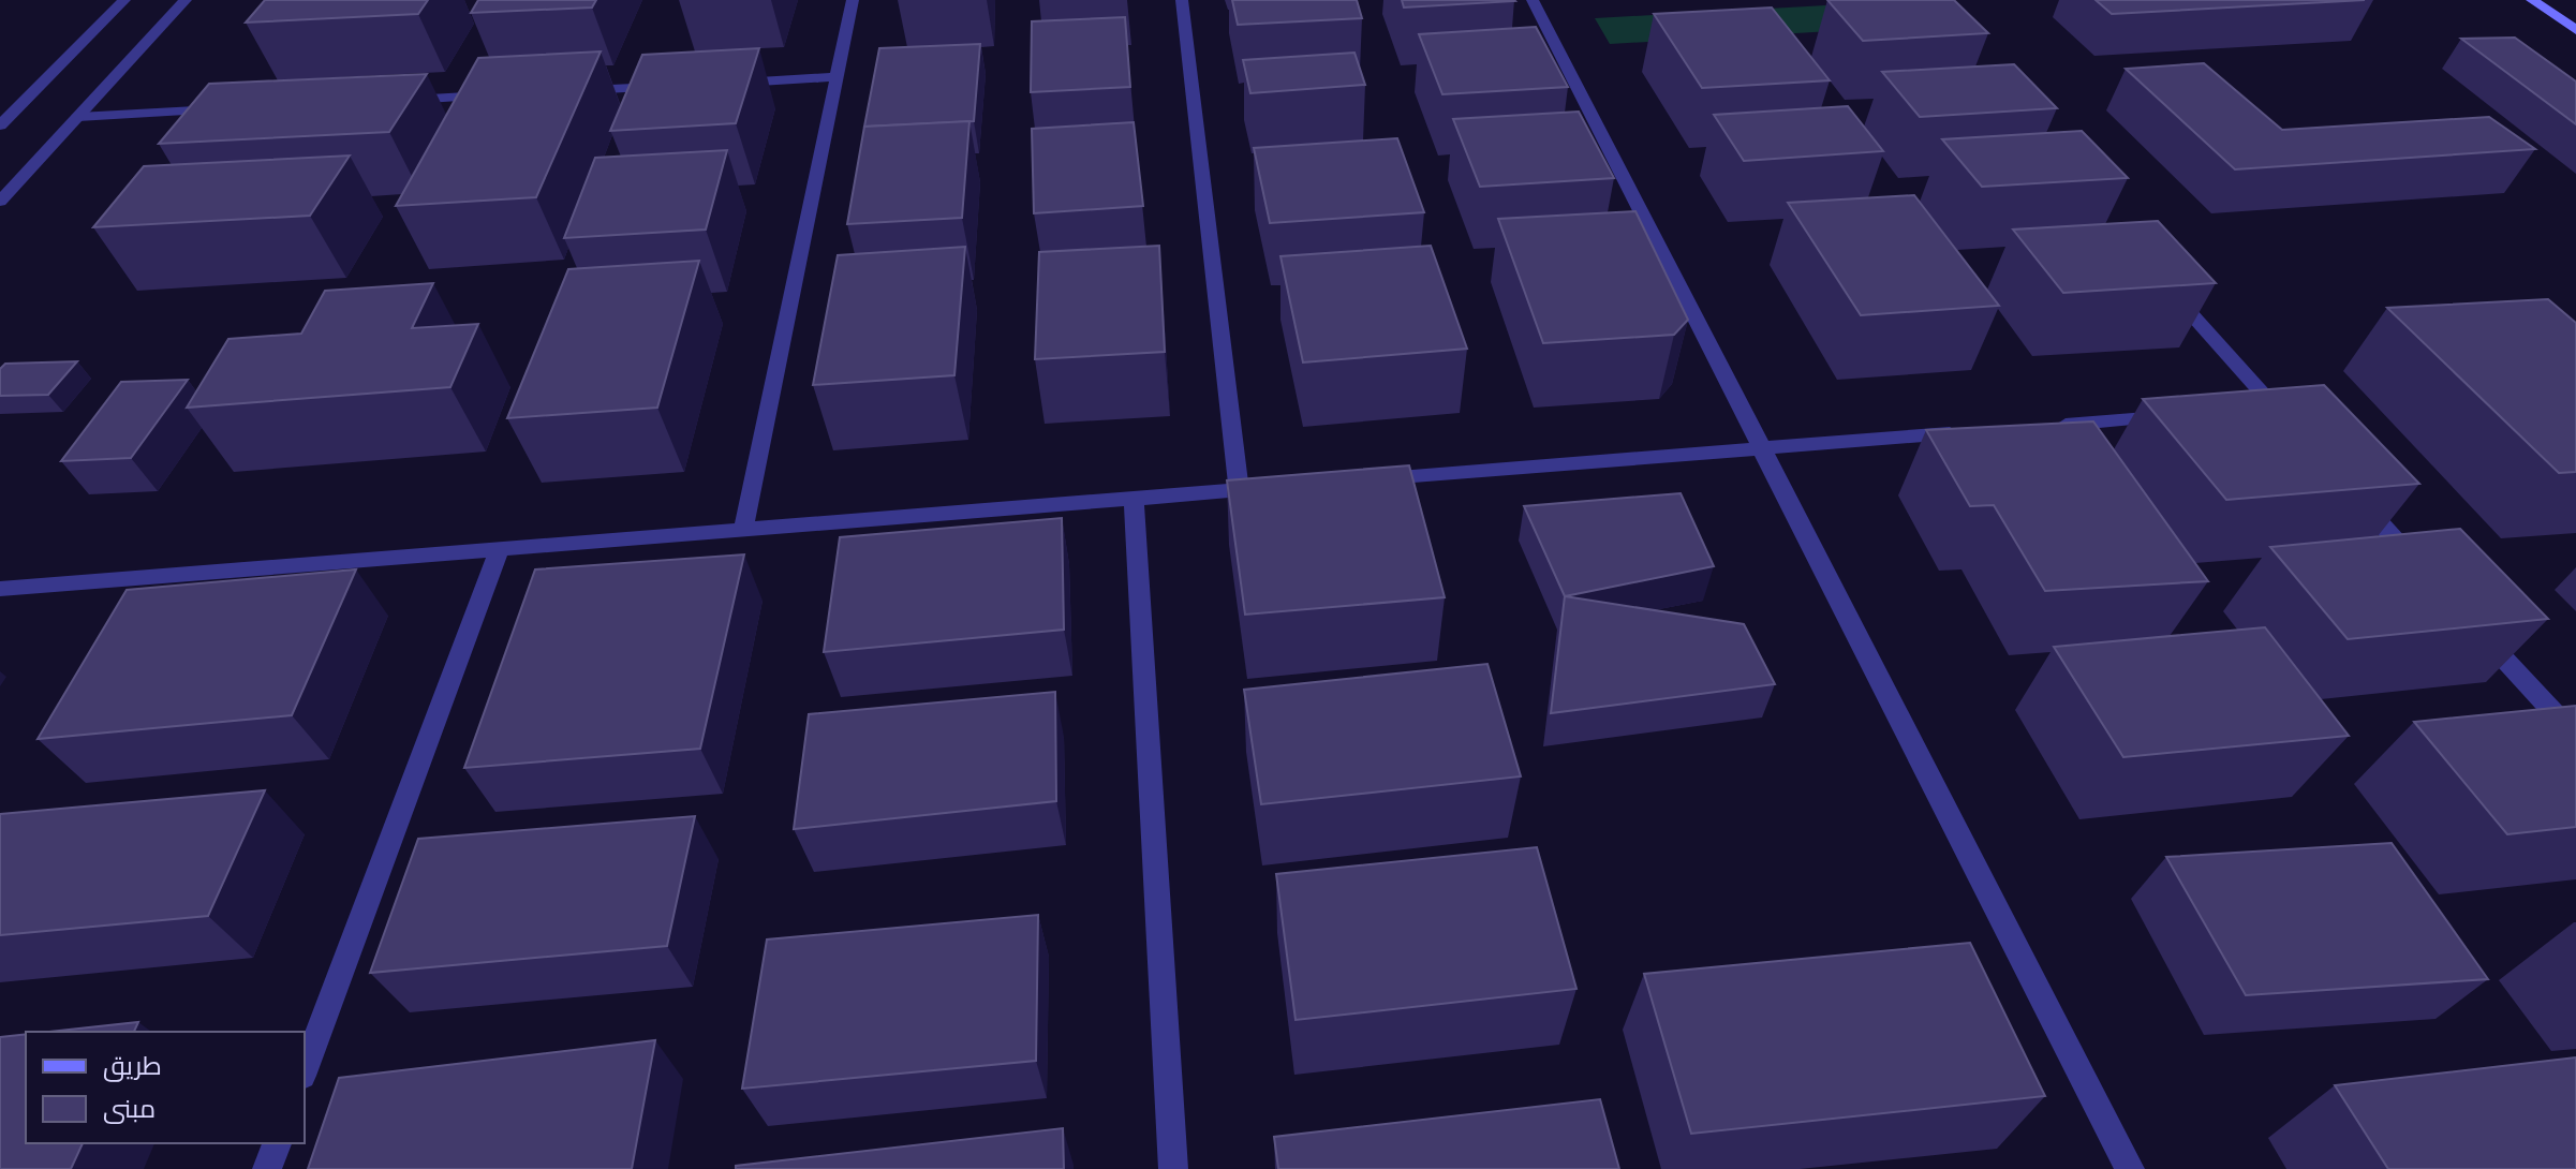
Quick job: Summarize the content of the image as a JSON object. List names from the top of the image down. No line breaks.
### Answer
{"legend":["طريق","مبنى"]}
